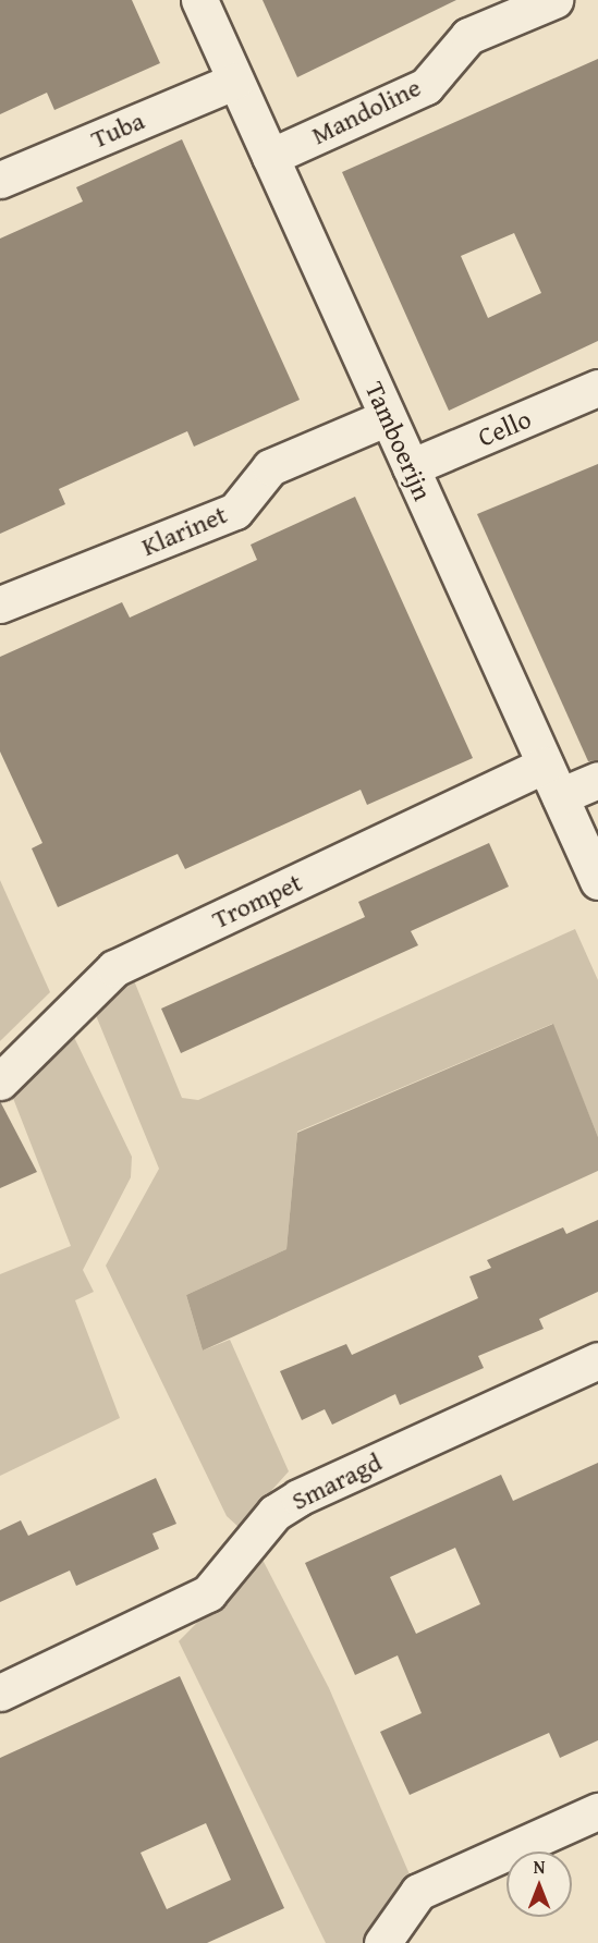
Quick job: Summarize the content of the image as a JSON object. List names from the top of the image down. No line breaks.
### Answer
{"streets":{"street":["Mandoline","Tuba","Cello","Tamboerijn","Klarinet","Trompet","Smaragd"]},"crossings":[["Mandoline","Tamboerijn"],["Tuba","Tamboerijn"],["Cello","Tamboerijn"],["Tamboerijn","Klarinet"],["Tamboerijn","Trompet"]],"north":"top"}
